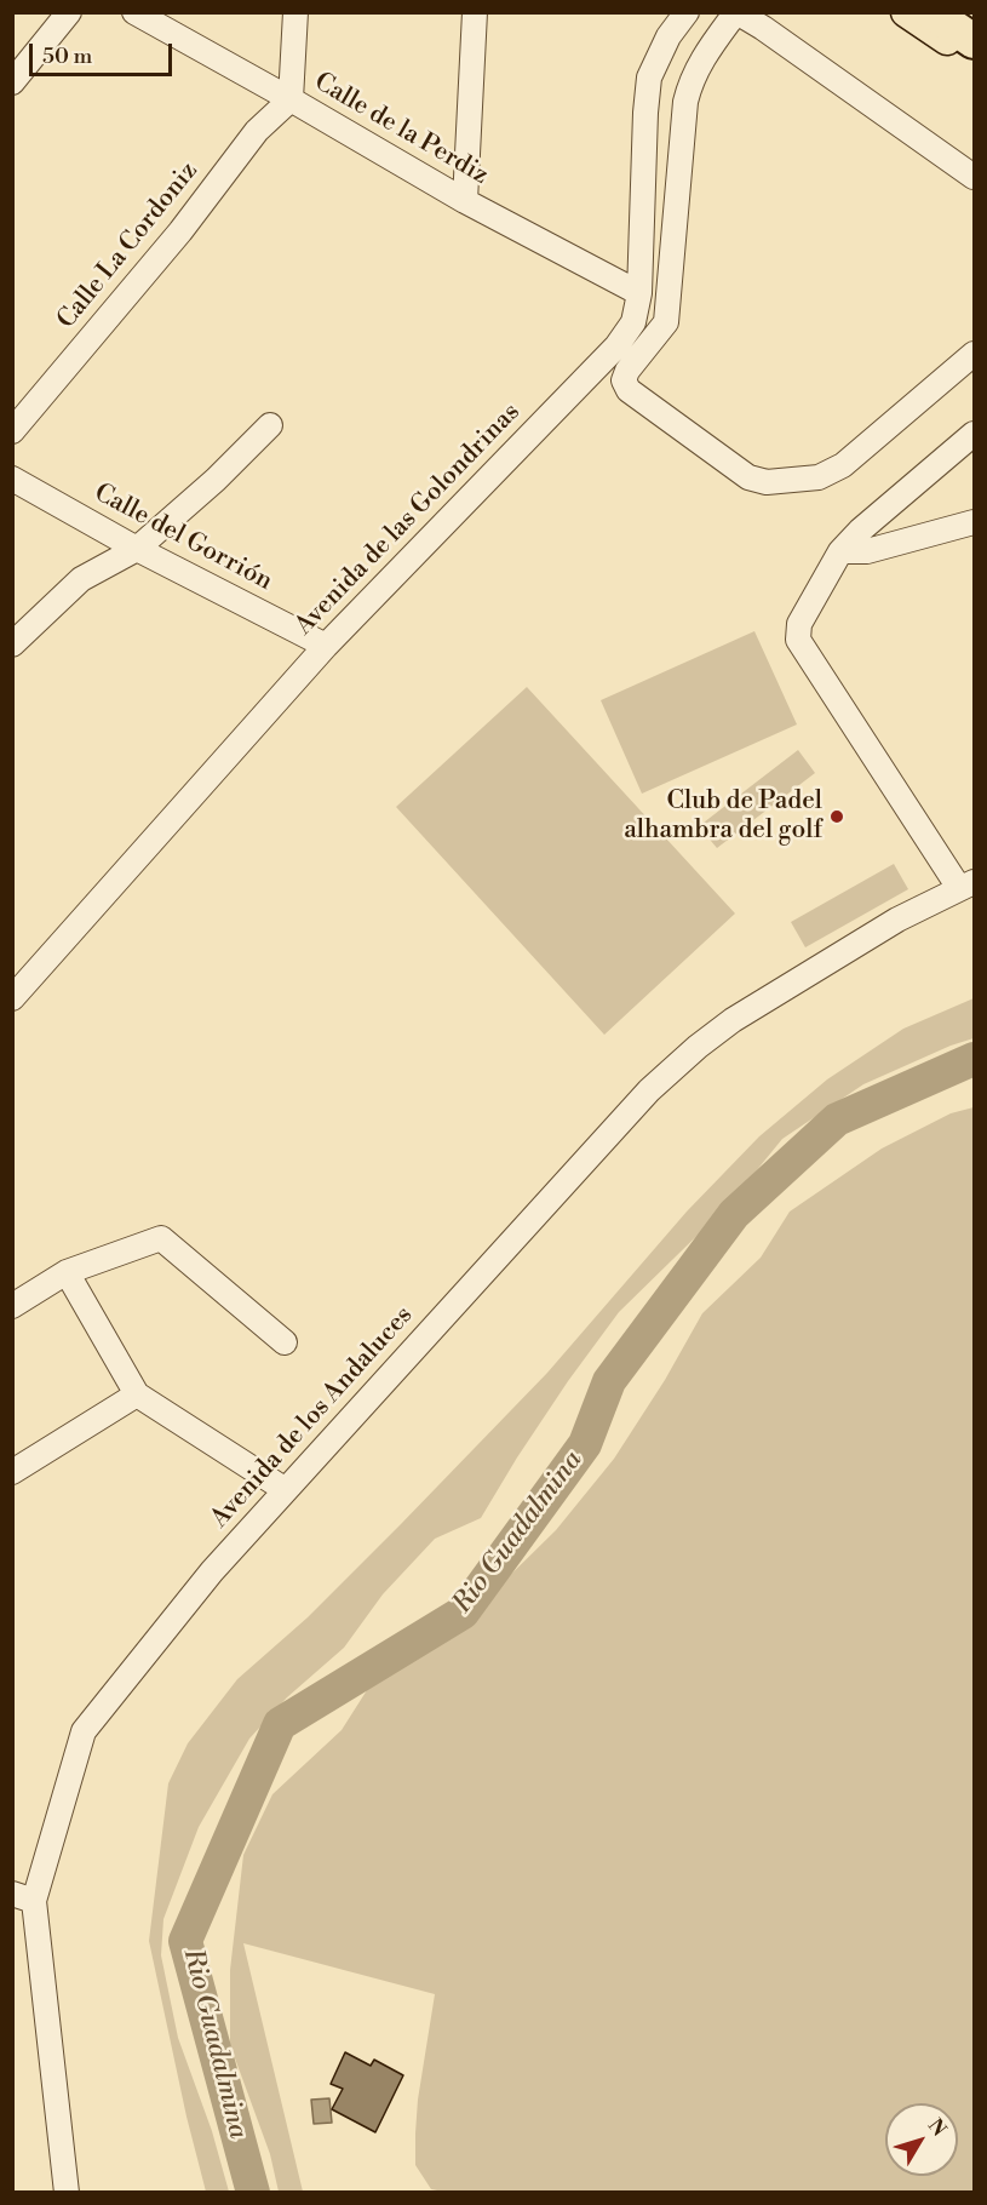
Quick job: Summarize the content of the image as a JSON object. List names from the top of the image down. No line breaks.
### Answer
{"streets":{"street":["Calle de la Perdiz","Calle La Cordoniz","Avenida de las Golondrinas","Calle del Gorrión","Avenida de los Andaluces"]},"crossings":[["Calle de la Perdiz","Calle La Cordoniz"],["Calle de la Perdiz","Avenida de las Golondrinas"],["Avenida de las Golondrinas","Calle del Gorrión"]],"water":["Rio Guadalmina"],"places":["Club de Padel alhambra del golf"],"scale_bar":"50 m","north":"top right"}
